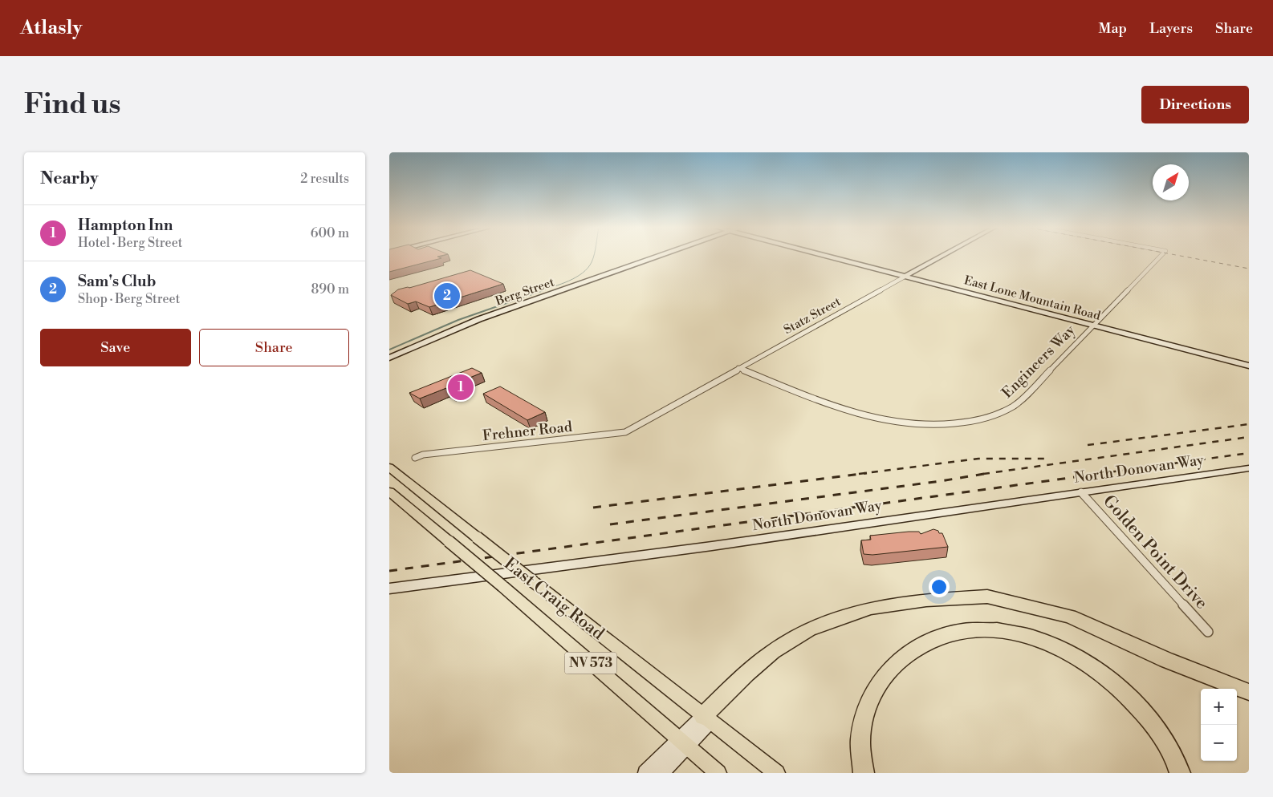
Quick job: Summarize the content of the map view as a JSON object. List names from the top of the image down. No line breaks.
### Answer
{"streets":{"main road":["East Craig Road","NV 573"],"street":["Berg Street","East Lone Mountain Road","Statz Street","Engineers Way","Frehner Road","North Donovan Way","Golden Point Drive"]},"crossings":[["East Lone Mountain Road","Statz Street"],["East Lone Mountain Road","Engineers Way"],["Statz Street","Engineers Way"],["Statz Street","Frehner Road"],["North Donovan Way","Golden Point Drive"]],"north":"top right","page":{"header":"Atlasly","nav":["Map","Layers","Share"],"buttons":["Directions",["Save","Share"]],"title":"Find us","heading":["Nearby","2 results"],"list":[{"mark":"1","name":"Hampton Inn","note":"Hotel · Berg Street","value":"600 m"},{"mark":"2","name":"Sam's Club","note":"Shop · Berg Street","value":"890 m"}],"pins":["2","1"],"map_buttons":["+","−"]}}
